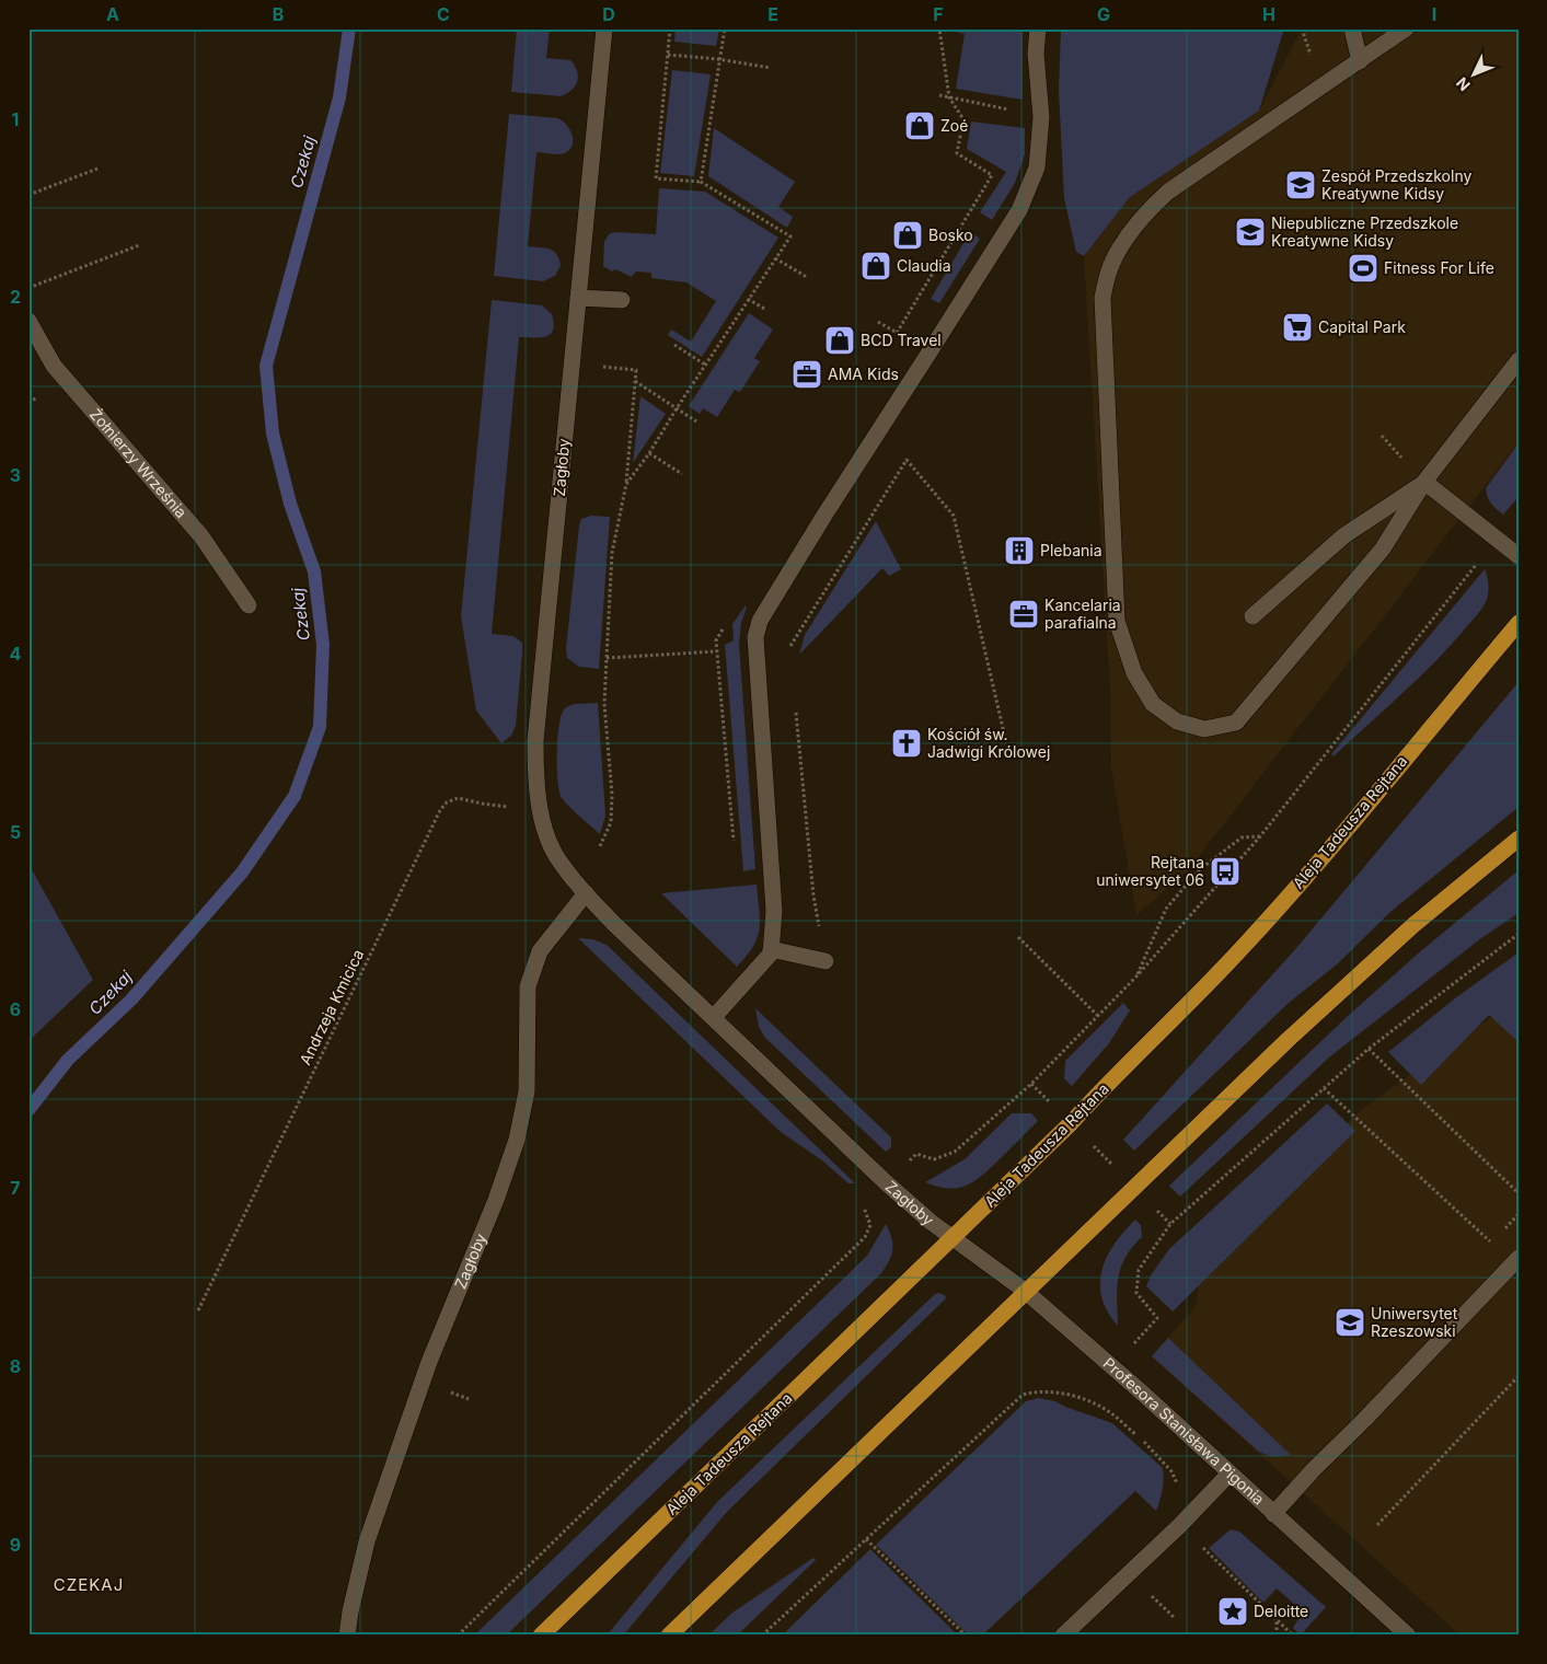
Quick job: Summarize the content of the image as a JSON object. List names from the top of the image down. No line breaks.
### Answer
{"streets":{"main road":["Aleja Tadeusza Rejtana"],"street":["Żołnierzy Września","Zagłoby","Profesora Stanisława Pigonia"],"path":["Andrzeja Kmicica"]},"crossings":[["Zagłoby","Aleja Tadeusza Rejtana"],["Zagłoby","Andrzeja Kmicica"],["Zagłoby","Profesora Stanisława Pigonia"],["Aleja Tadeusza Rejtana","Profesora Stanisława Pigonia"]],"districts":["CZEKAJ"],"water":["Czekaj"],"places":{"shop":["Zoé","Bosko","Claudia","BCD Travel"],"school or university":["Zespół Przedszkolny Kreatywne Kidsy","Niepubliczne Przedszkole Kreatywne Kidsy","Uniwersytet Rzeszowski"],"sports":["Fitness For Life"],"supermarket":["Capital Park"],"office":["AMA Kids","Kancelaria parafialna"],"building":["Plebania"],"church":["Kościół św. Jadwigi Królowej"],"bus stop":["Rejtana uniwersytet 06"],"place":["Deloitte"]},"north":"bottom left","grid":{"columns":["A","B","C","D","E","F","G","H","I"],"rows":["1","2","3","4","5","6","7","8","9"]}}
